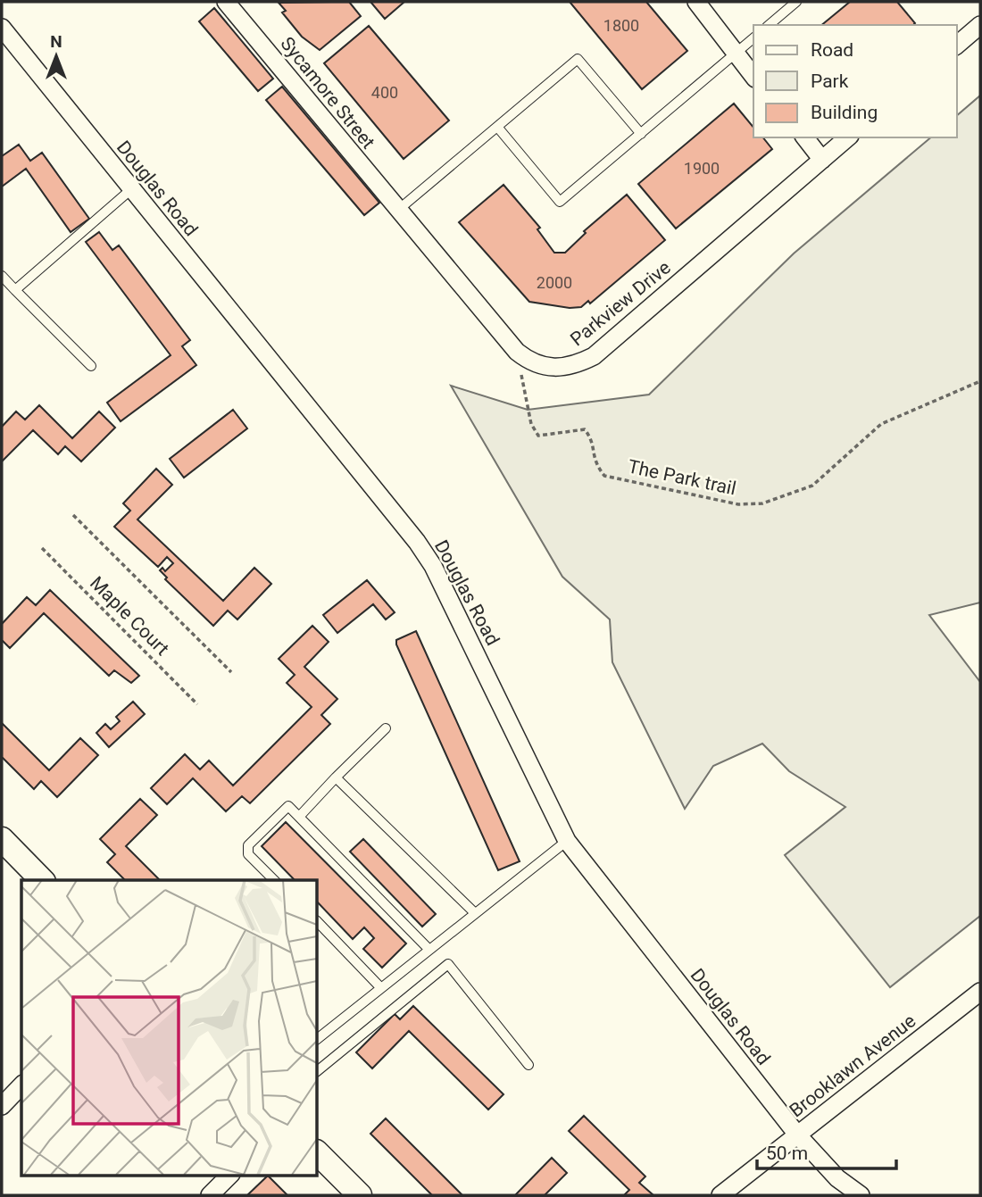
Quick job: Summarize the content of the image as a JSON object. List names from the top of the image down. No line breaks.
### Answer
{"streets":{"street":["Sycamore Street","Douglas Road","Parkview Drive","Brooklawn Avenue"],"path":["The Park trail","Maple Court"]},"crossings":[["Sycamore Street","Parkview Drive"],["Douglas Road","Brooklawn Avenue"],["Parkview Drive","The Park trail"]],"house_numbers":["1800","400","1900","2000"],"legend":["Road","Park","Building"],"scale_bar":"50 m","north":"top"}
